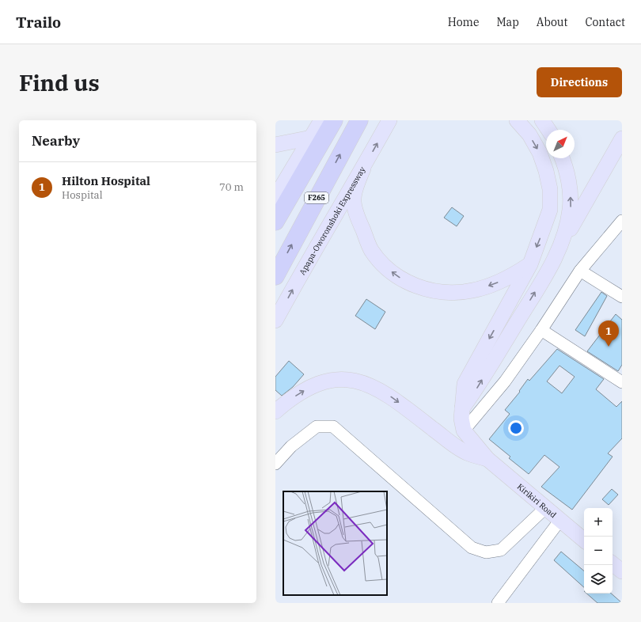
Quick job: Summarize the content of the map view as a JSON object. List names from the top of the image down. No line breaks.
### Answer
{"streets":{"highway":["F265"],"main road":["Apapa-Oworonshoki Expressway","Kirikiri Road"]},"north":"top right","page":{"header":"Trailo","nav":["Home","Map","About","Contact"],"buttons":"Directions","title":"Find us","heading":"Nearby","list":[{"mark":"1","name":"Hilton Hospital","note":"Hospital","value":"70 m"}],"pins":"1","map_buttons":["+","−"]}}
